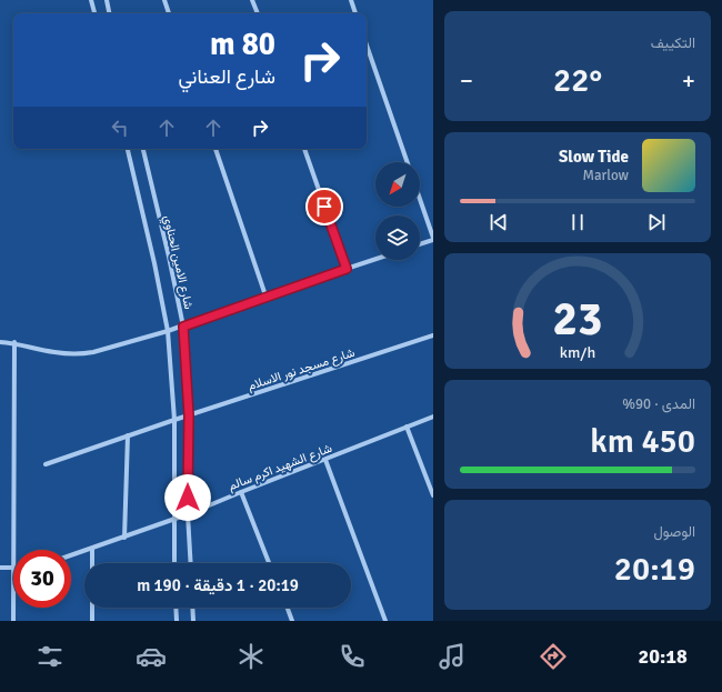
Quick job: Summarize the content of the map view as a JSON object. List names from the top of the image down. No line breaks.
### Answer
{"streets":{"street":["شارع الامين الحناوي","شارع مسجد نور الاسلام","شارع الشهيد اكرم سالم"]},"crossings":[["شارع الامين الحناوي","شارع مسجد نور الاسلام"],["شارع الامين الحناوي","شارع الشهيد اكرم سالم"]],"north":"bottom left","page":{"tile":["التكييف",["المدى · 90%","450 km"],["الوصول","20:19"]],"turn":["80 m","شارع العناني"],"heat":["−","22°","+"],"song":["Slow Tide","Marlow"],"limit":"30","trip":"20:19 · 1 دقيقة · 190 m","tabs":"20:18","gauge":["23","km/h"]}}
